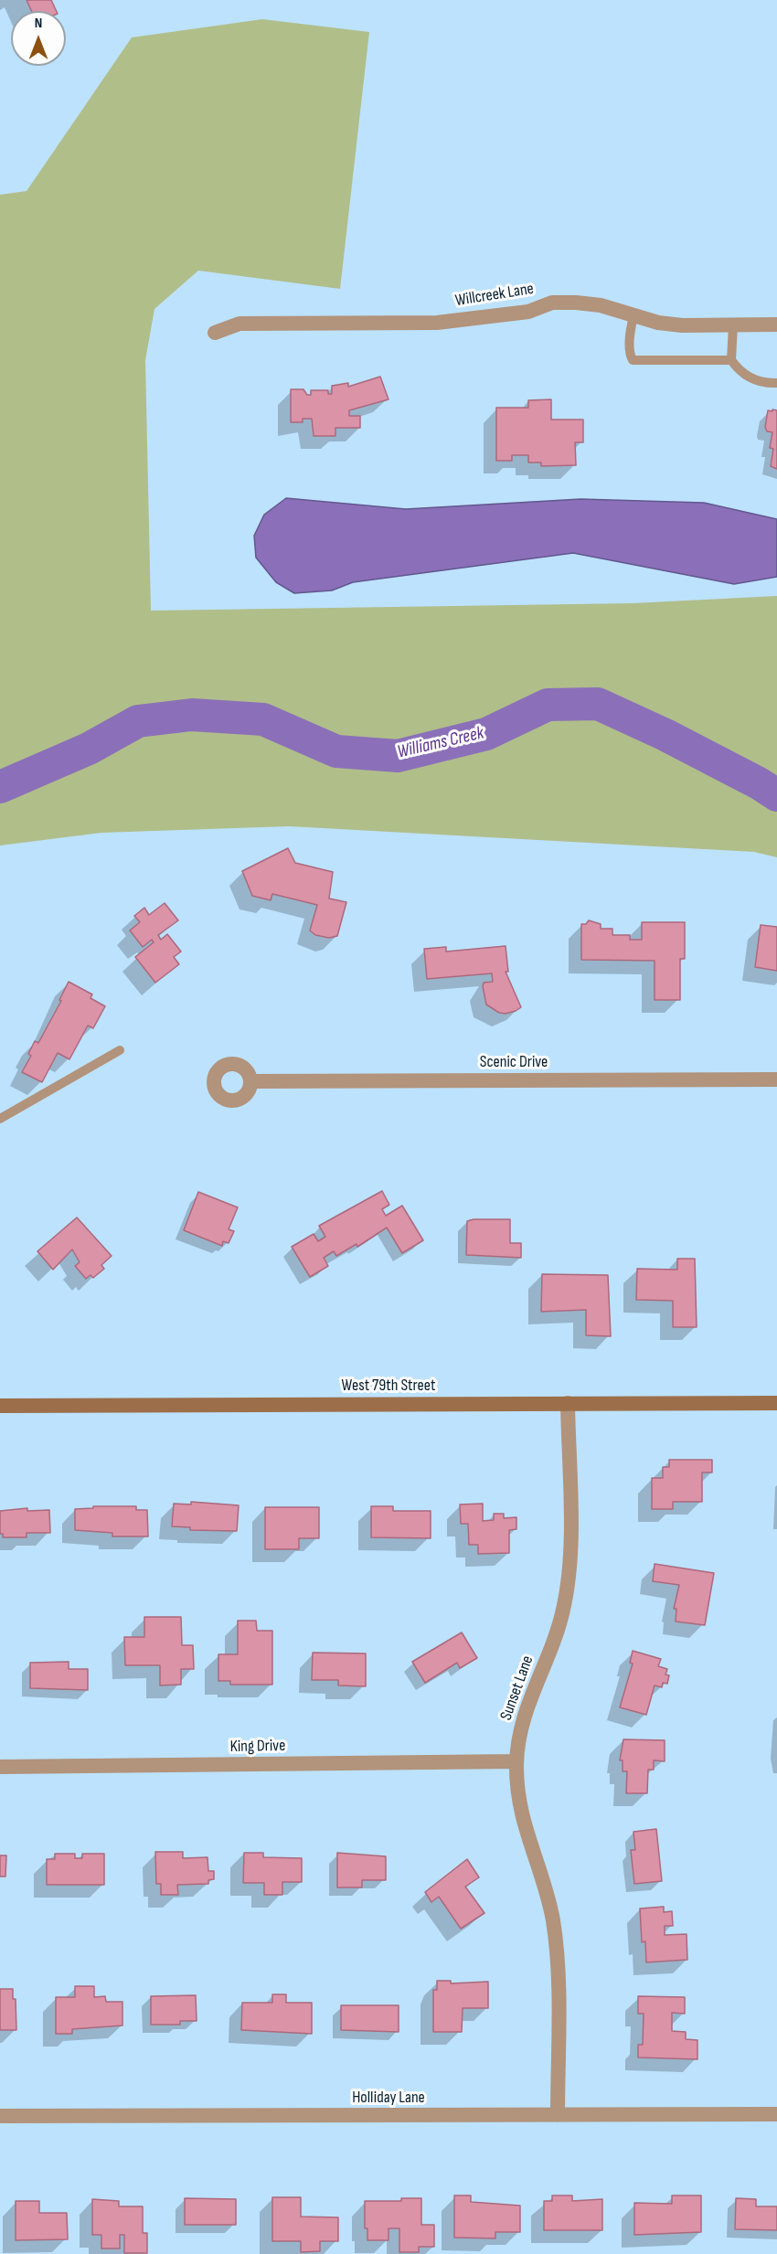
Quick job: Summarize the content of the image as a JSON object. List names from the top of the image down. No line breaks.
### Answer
{"streets":{"main road":["West 79th Street"],"street":["Willcreek Lane","Scenic Drive","Sunset Lane","King Drive","Holliday Lane"]},"crossings":[["West 79th Street","Sunset Lane"],["Sunset Lane","King Drive"],["Sunset Lane","Holliday Lane"]],"water":["Williams Creek"],"north":"top"}
